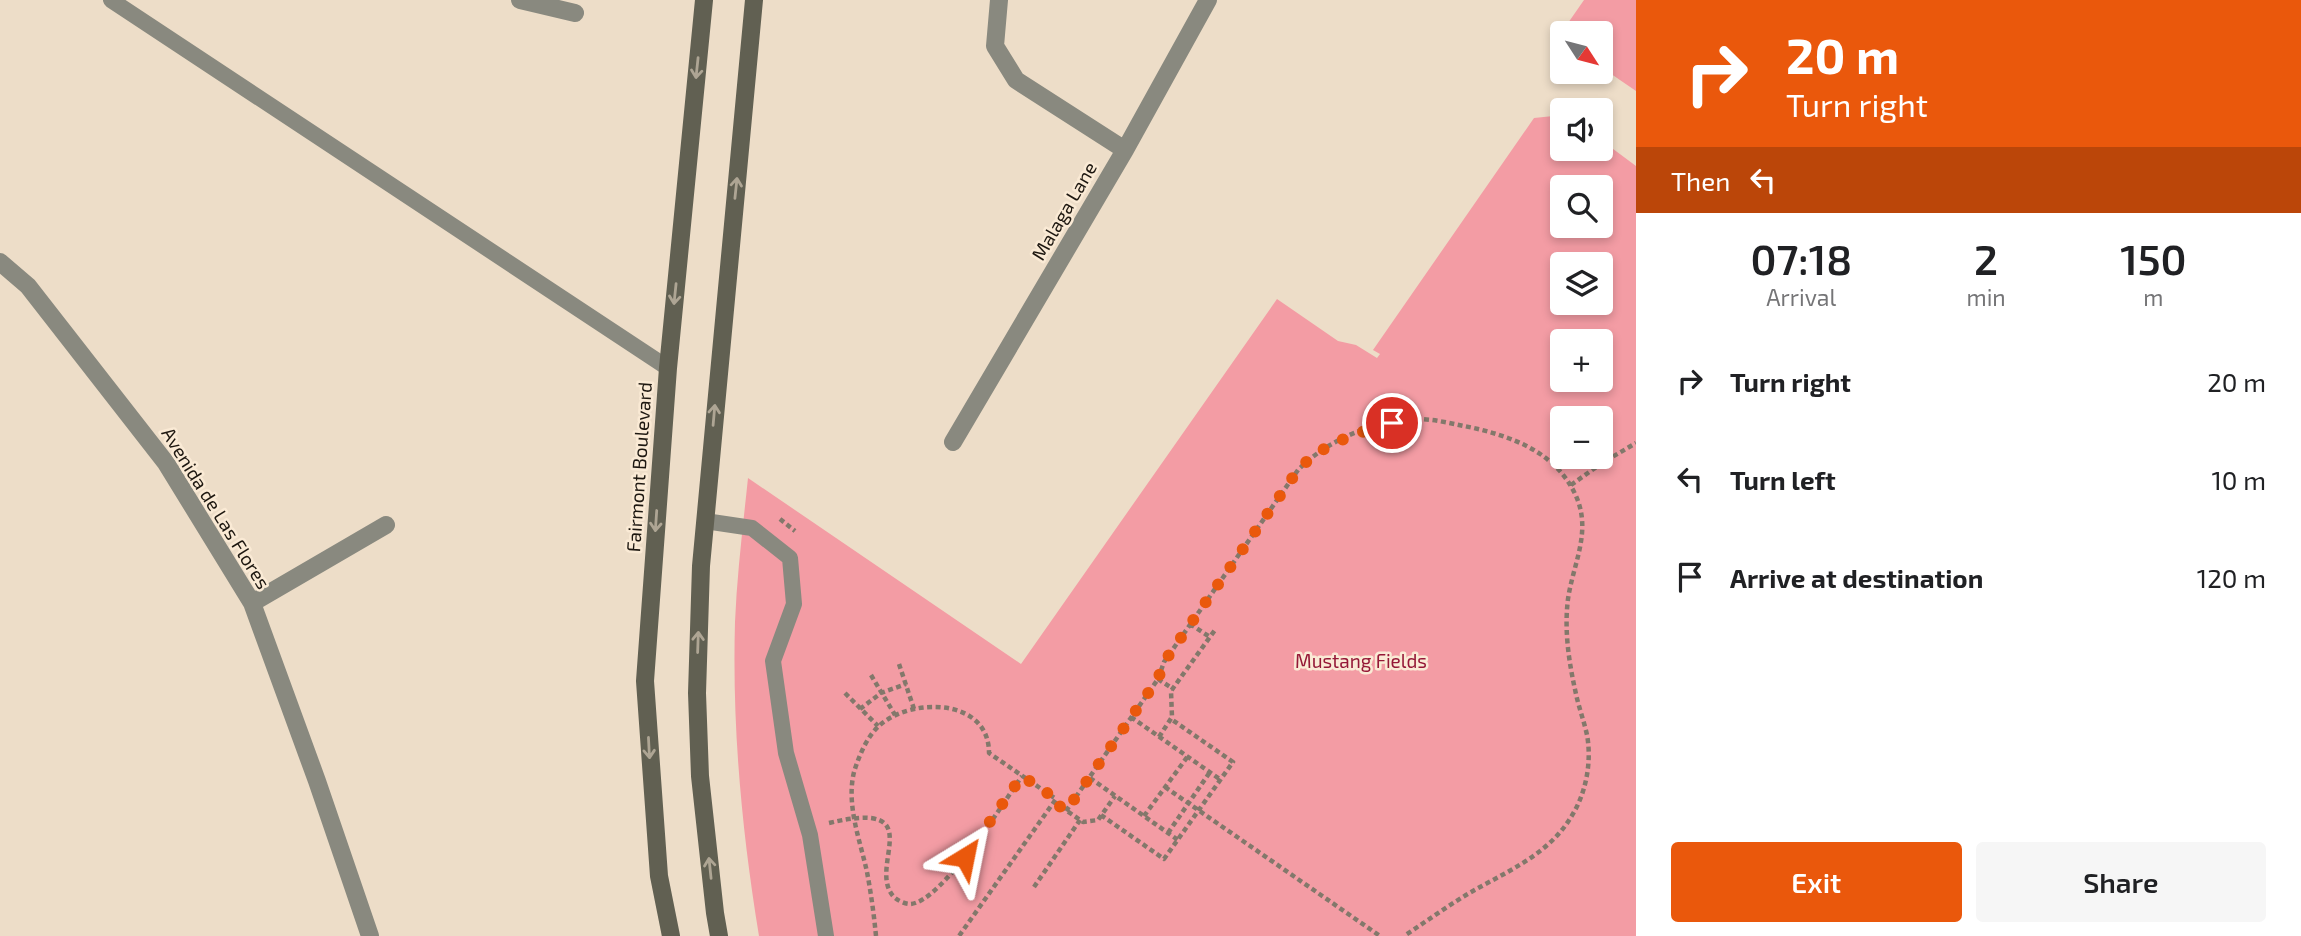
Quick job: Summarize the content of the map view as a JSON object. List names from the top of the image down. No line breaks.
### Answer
{"streets":{"main road":["Fairmont Boulevard"],"street":["Malaga Lane","Avenida de Las Flores"]},"parks":["Mustang Fields"],"north":"bottom right","page":{"turn":["20 m","Turn right"],"map_buttons":["+","−"],"then":"Then","eta":["07:18","Arrival","2","min","150","m"],"list":[{"name":"Turn right","value":"20 m"},{"name":"Turn left","value":"10 m"},{"name":"Arrive at destination","value":"120 m"}],"buttons":["Exit","Share"]}}
